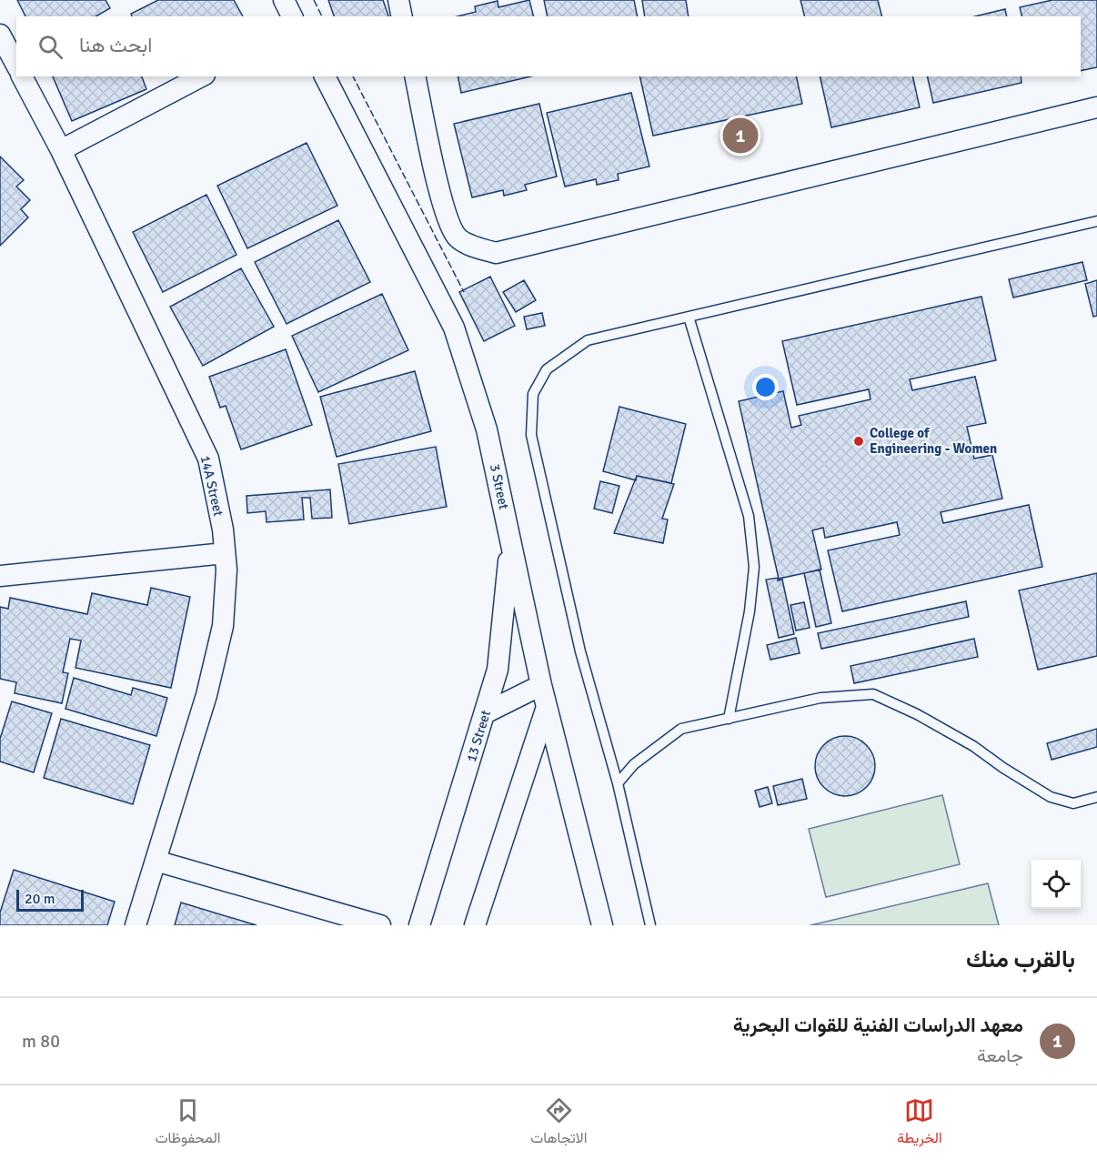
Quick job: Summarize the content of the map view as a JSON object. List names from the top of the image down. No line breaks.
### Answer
{"streets":{"street":["14A Street","3 Street","13 Street"]},"crossings":[["3 Street","13 Street"]],"places":["College of Engineering - Women"],"scale_bar":"20 m","page":{"search":"ابحث هنا","pins":"1","scale":"20 m","heading":"بالقرب منك","list":[{"mark":"1","name":"معهد الدراسات الفنية للقوات البحرية","note":"جامعة","value":"80 m"}],"nav":["الخريطة","الاتجاهات","المحفوظات"]}}
